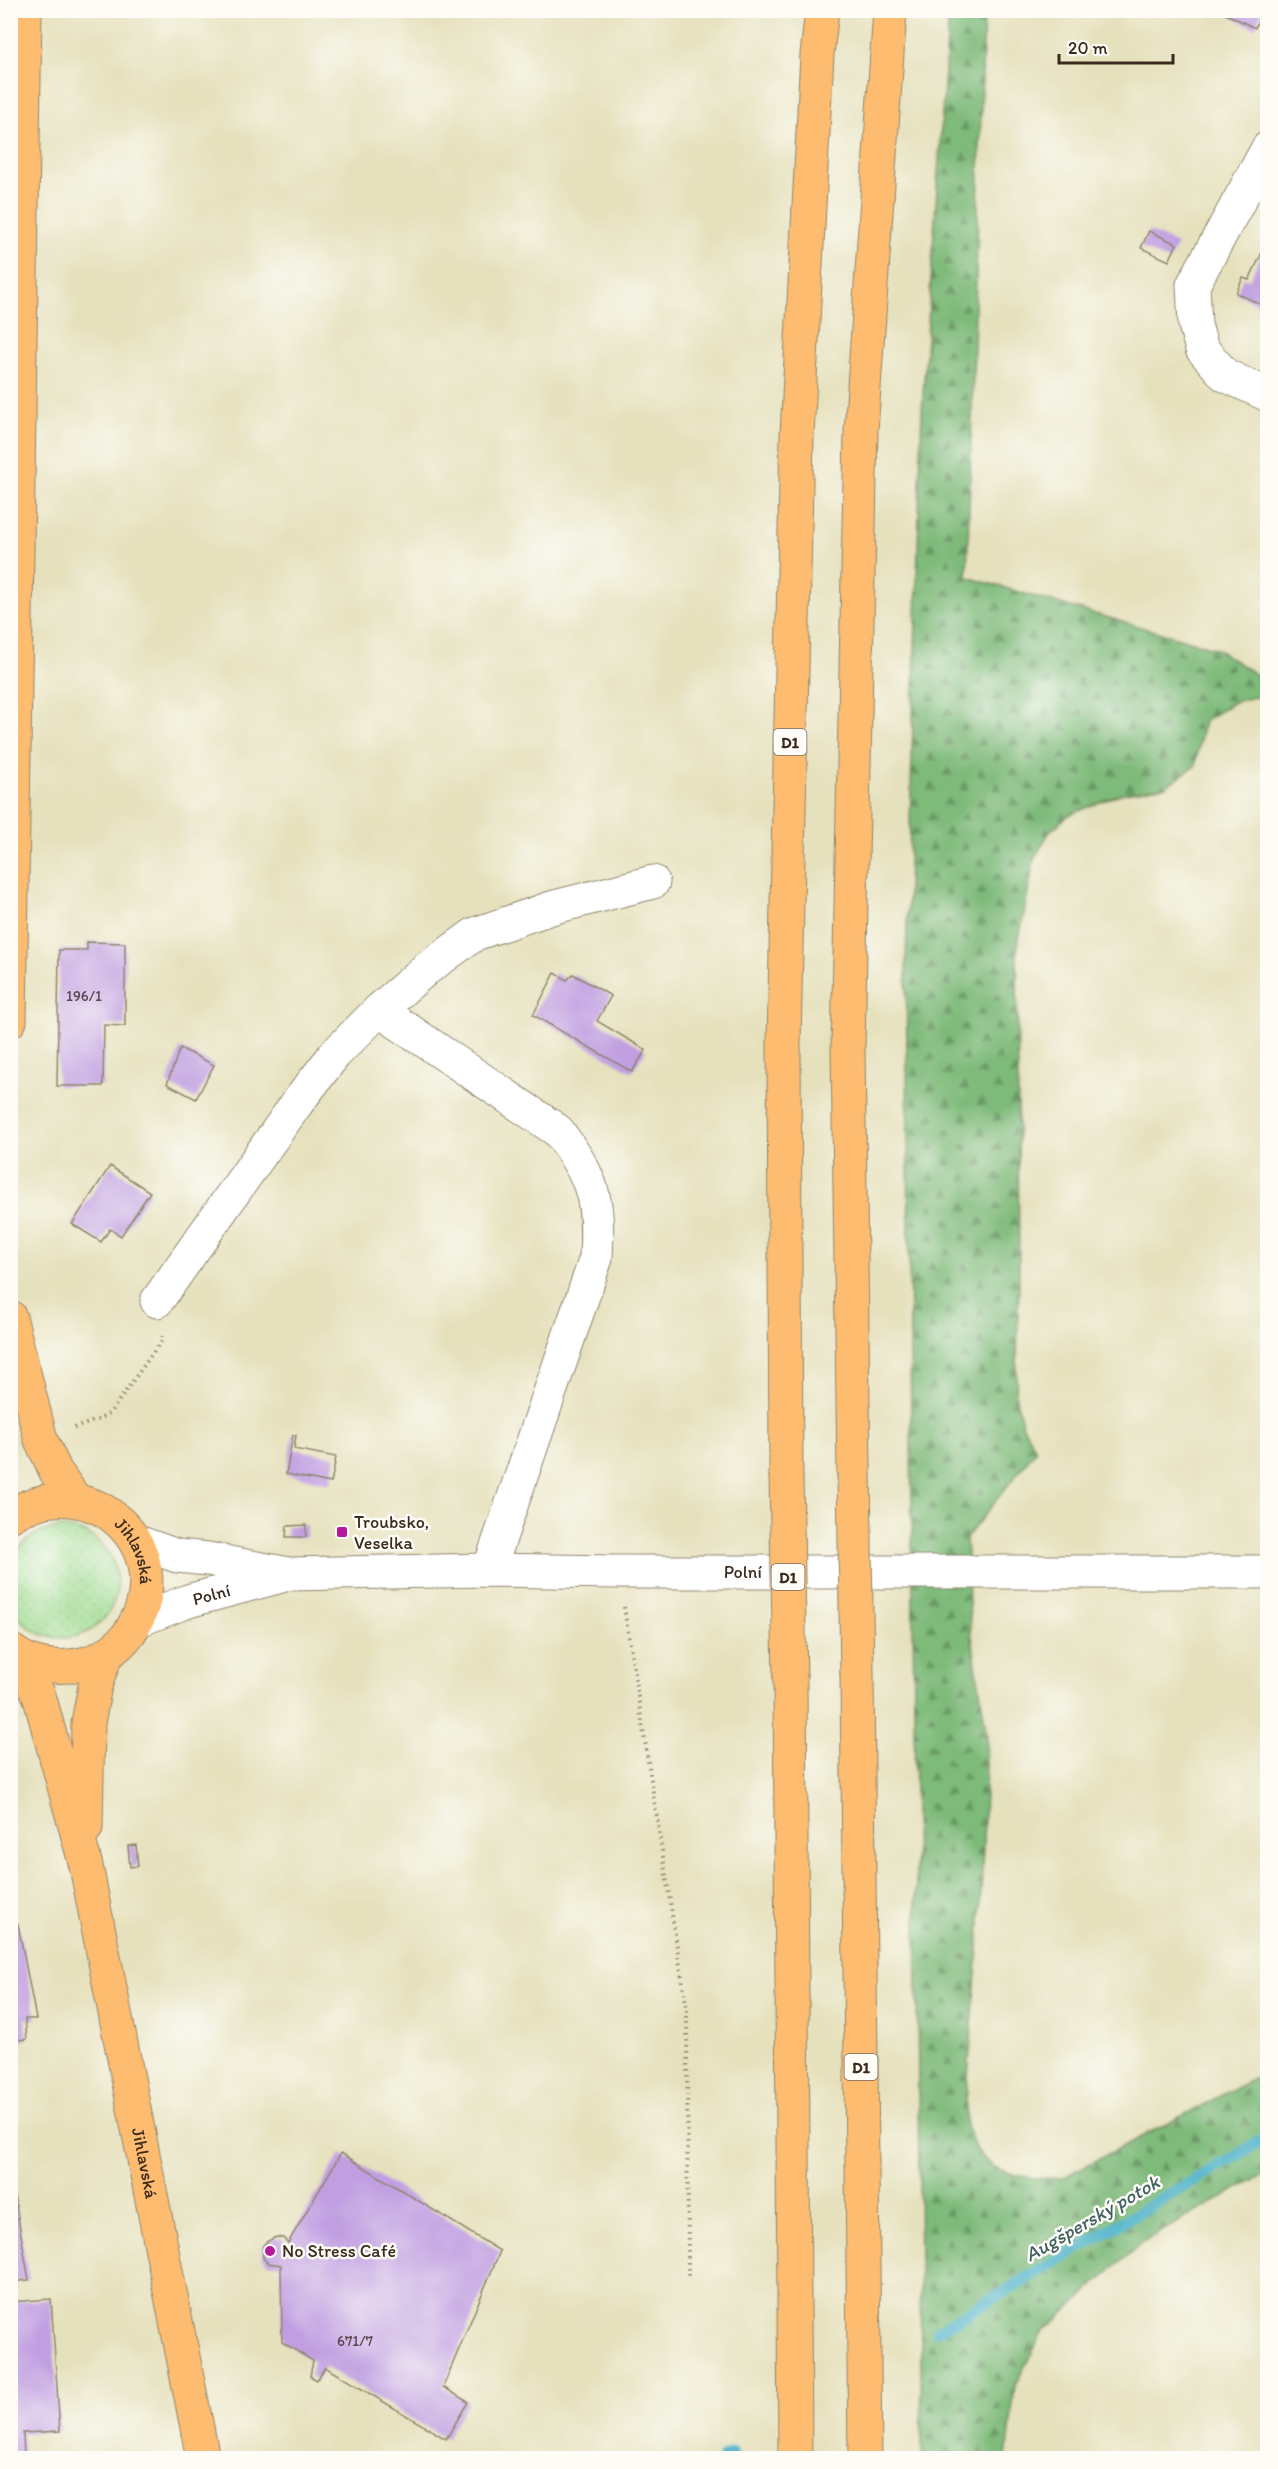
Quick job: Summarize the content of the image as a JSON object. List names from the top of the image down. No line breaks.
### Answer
{"streets":{"main road":["D1","Jihlavská"],"street":["Polní"]},"crossings":[["Jihlavská","Polní"]],"water":["Augšperský potok"],"places":{"transit":["Troubsko, Veselka"],"other":["No Stress Café"]},"house_numbers":["196/1","671/7"],"scale_bar":"20 m"}
